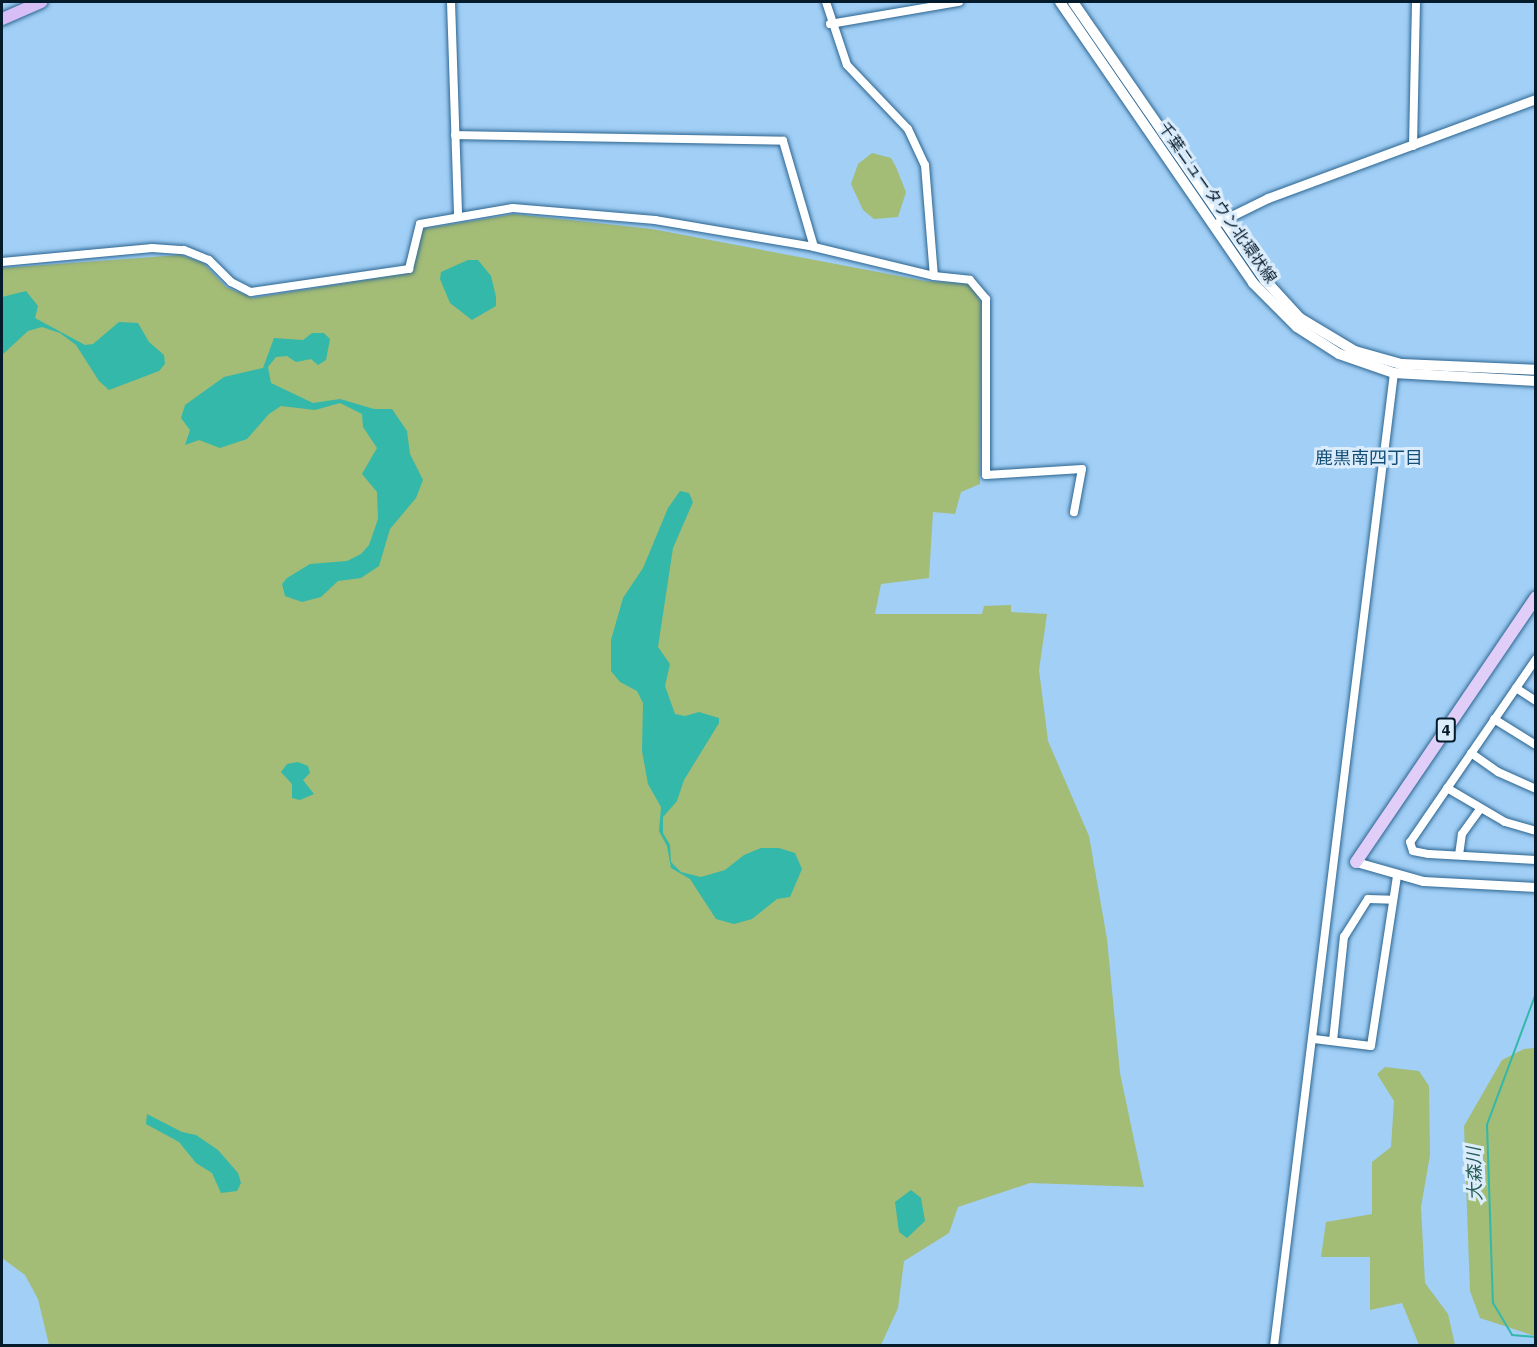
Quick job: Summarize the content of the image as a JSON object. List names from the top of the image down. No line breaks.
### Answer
{"streets":{"main road":["千葉ニュータウン北環状線","4"]},"districts":["鹿黒南四丁目"],"water":["大森川"]}
